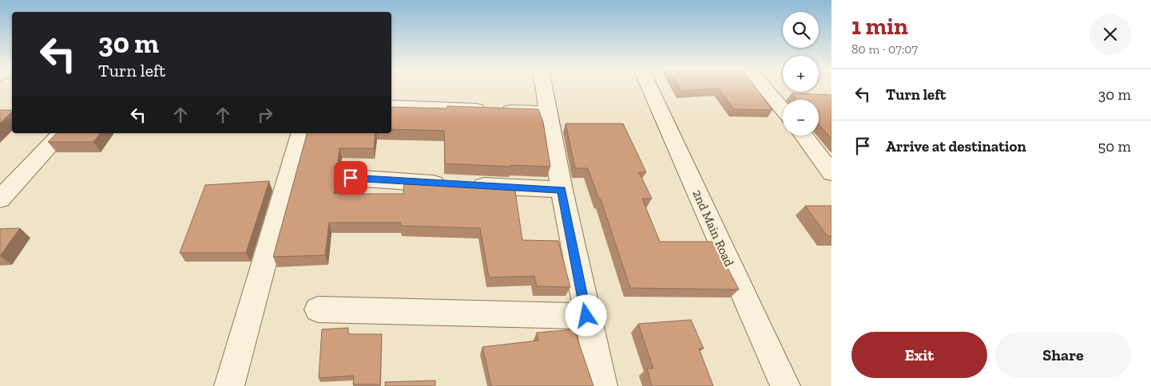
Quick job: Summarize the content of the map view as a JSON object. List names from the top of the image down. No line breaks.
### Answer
{"streets":{"street":["2nd Main Road"]},"page":{"heading":["1 min","80 m · 07:07"],"map_buttons":["+","−"],"turn":["30 m","Turn left"],"list":[{"name":"Turn left","value":"30 m"},{"name":"Arrive at destination","value":"50 m"}],"buttons":["Exit","Share"]}}
